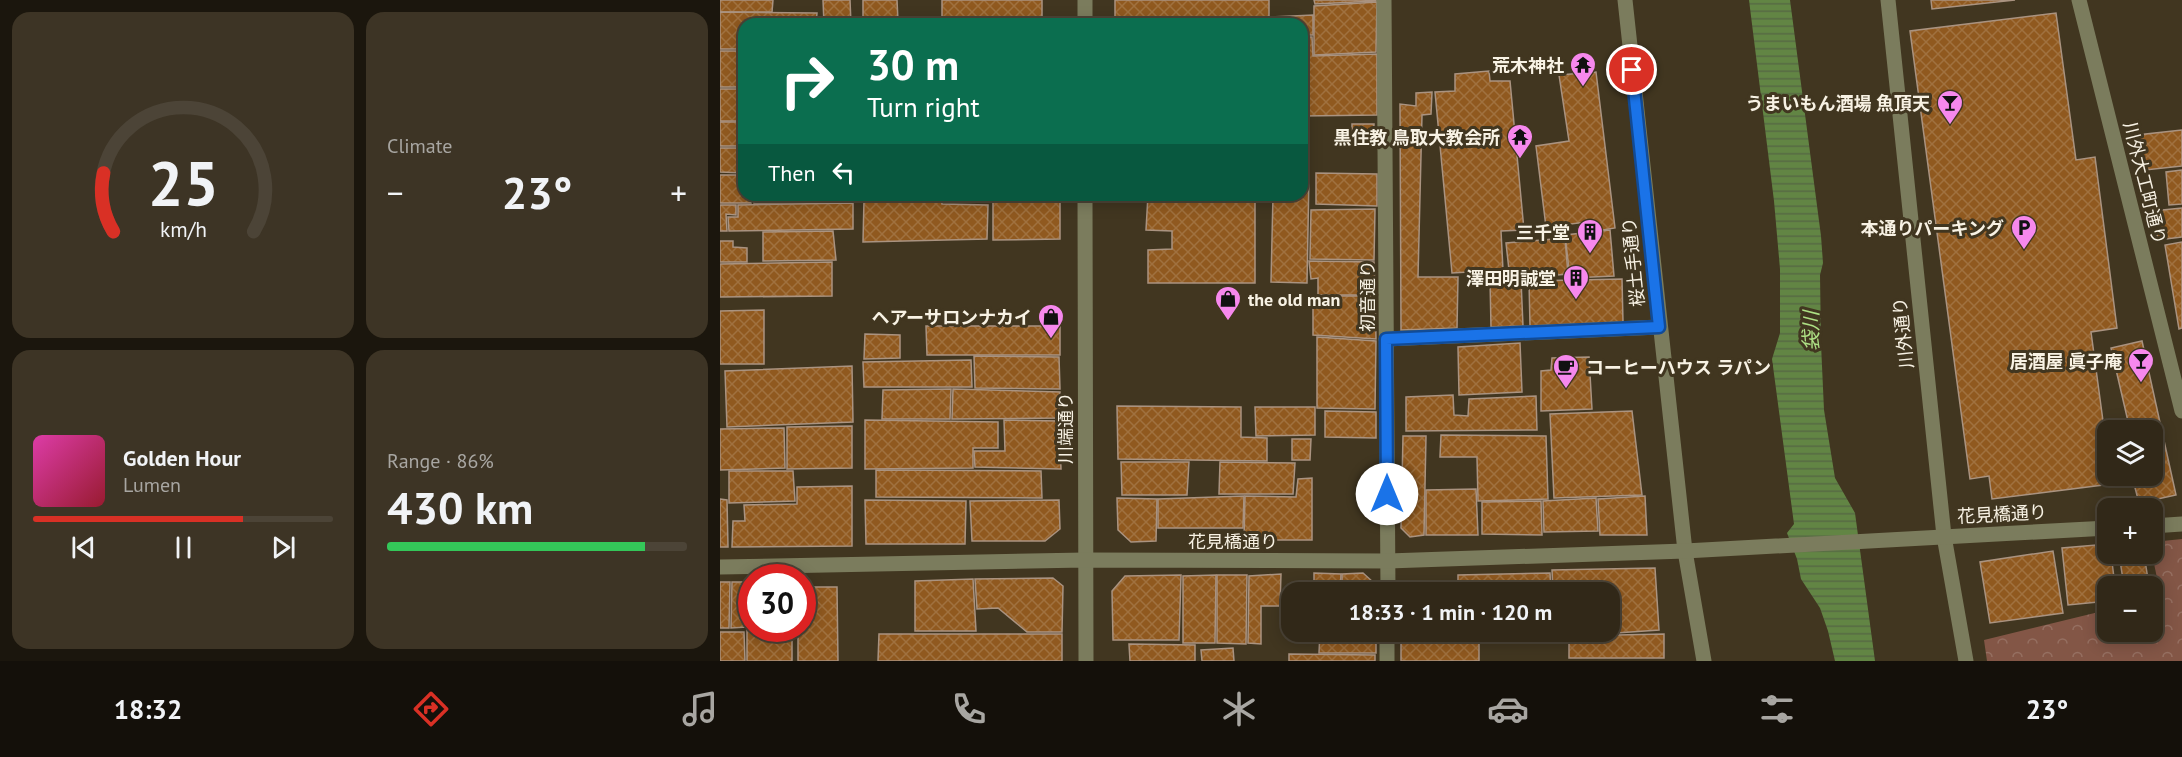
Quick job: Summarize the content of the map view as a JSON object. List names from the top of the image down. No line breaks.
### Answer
{"streets":{"street":["川外大工町通り","桜土手通り","初音通り","川外通り","川端通り","花見橋通り"]},"crossings":[["桜土手通り","花見橋通り"],["初音通り","花見橋通り"],["川外通り","花見橋通り"],["川端通り","花見橋通り"]],"water":["袋川"],"places":{"temple":["荒木神社","黒住教 鳥取大教会所"],"bar":["うまいもん酒場 魚頂天","居酒屋 眞子庵"],"parking":["本通りパーキング"],"building":["三千堂","澤田明誠堂"],"shop":["the old man","ヘアーサロンナカイ"],"cafe":["コーヒーハウス ラパン"]},"page":{"tile":["Climate",["Range · 86%","430 km"]],"turn":["30 m","Turn right"],"then":"Then","heat":["−","23°","+"],"map_buttons":["+","−"],"song":["Golden Hour","Lumen"],"limit":"30","trip":"18:33 · 1 min · 120 m","tabs":["18:32","23°"],"gauge":["25","km/h"]}}
